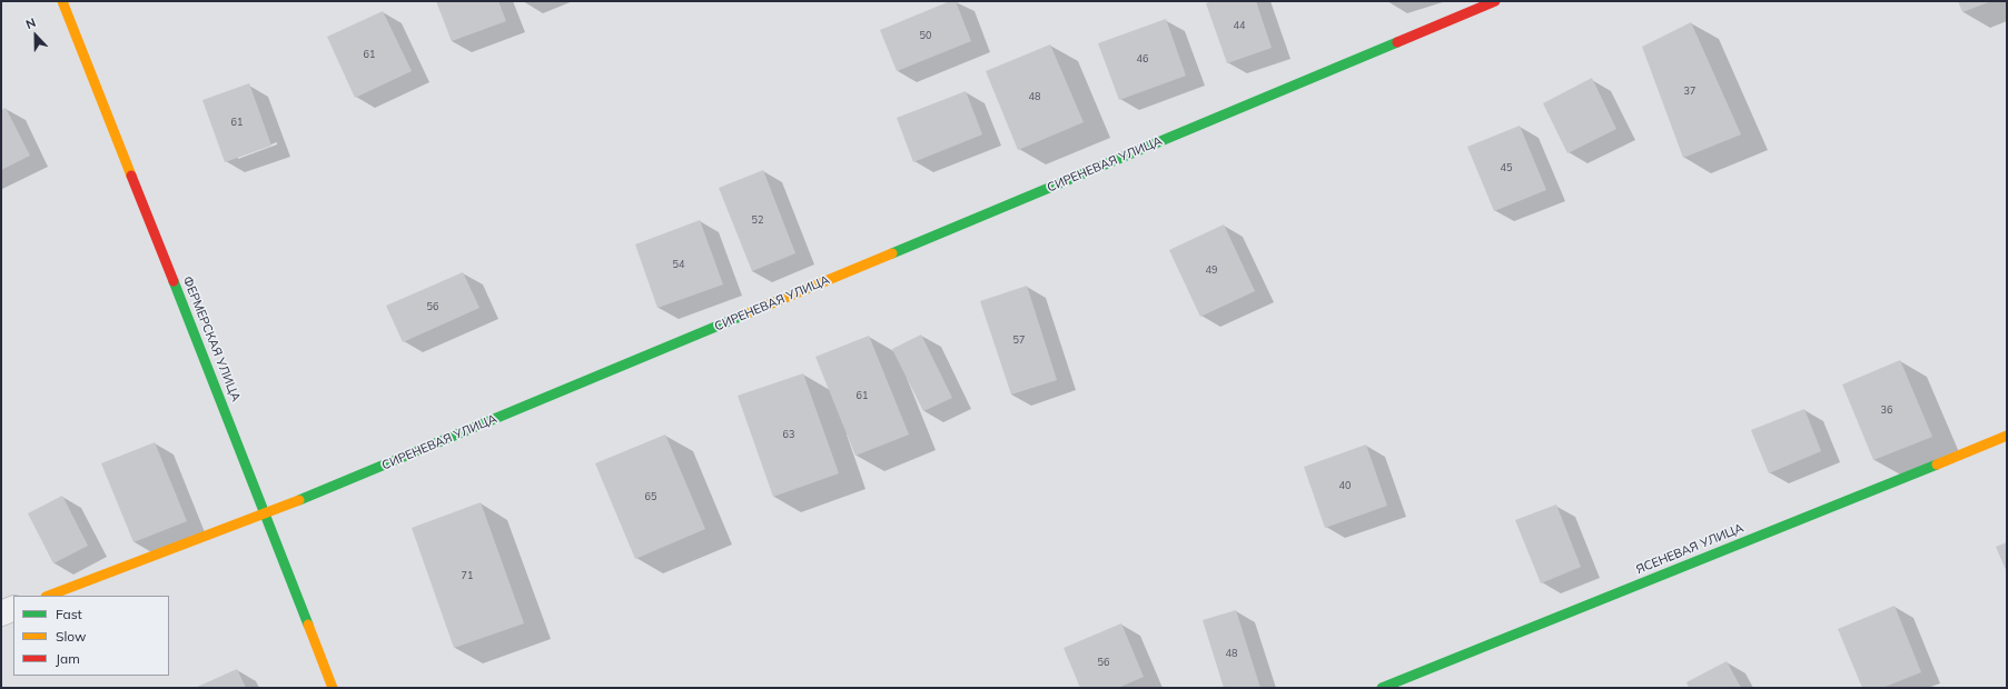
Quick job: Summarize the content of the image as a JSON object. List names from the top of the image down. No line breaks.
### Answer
{"streets":{"street":["СИРЕНЕВАЯ УЛИЦА","ФЕРМЕРСКАЯ УЛИЦА","ЯСЕНЕВАЯ УЛИЦА"]},"crossings":[["СИРЕНЕВАЯ УЛИЦА","ФЕРМЕРСКАЯ УЛИЦА"]],"house_numbers":["44","50","61","46","37","48","61","45","52","54","49","56","57","61","36","63","40","65","71","48","56"],"legend":["Fast","Slow","Jam"],"north":"top"}
